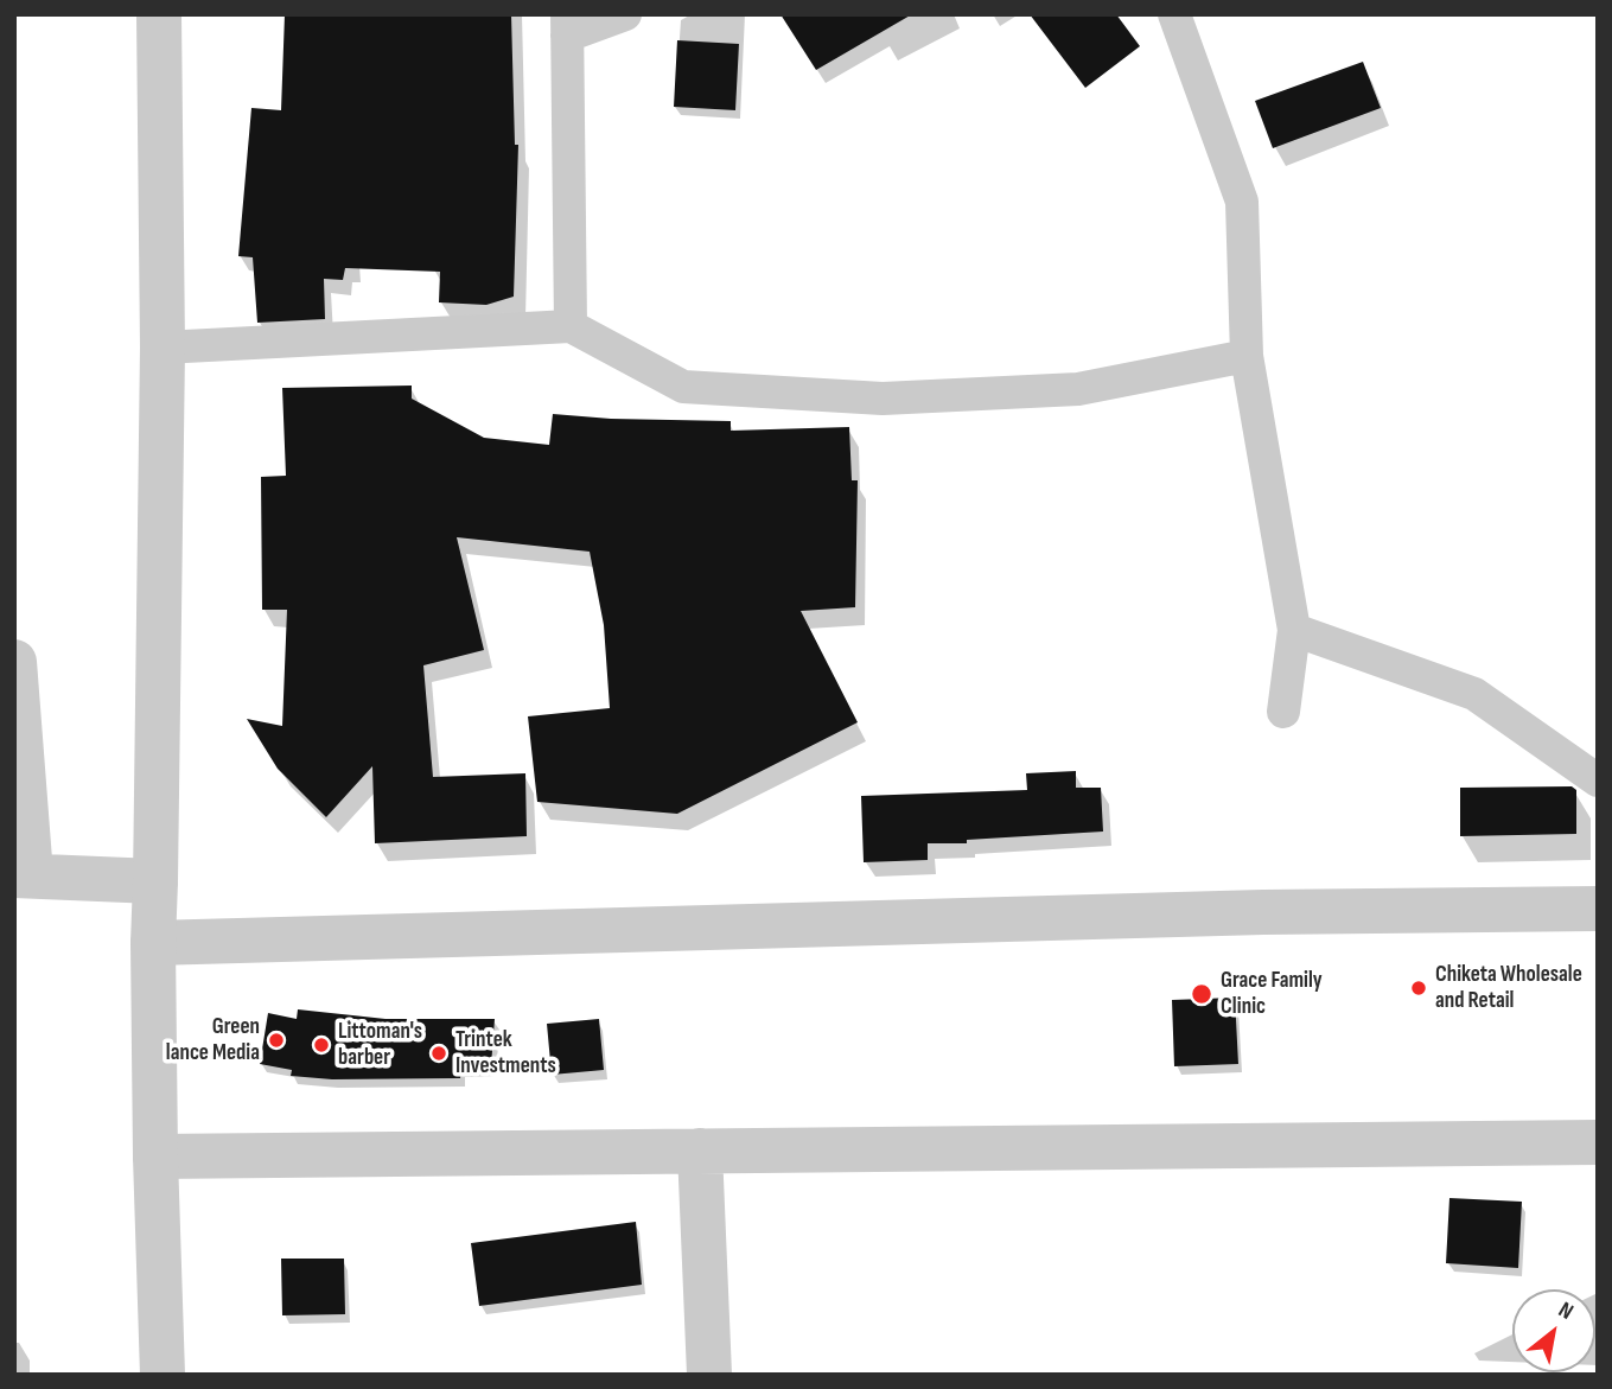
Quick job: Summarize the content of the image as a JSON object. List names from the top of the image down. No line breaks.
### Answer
{"places":["Chiketa Wholesale and Retail","Grace Family Clinic","Green lance Media","Littoman's barber","Trintek Investments"],"north":"top right"}
